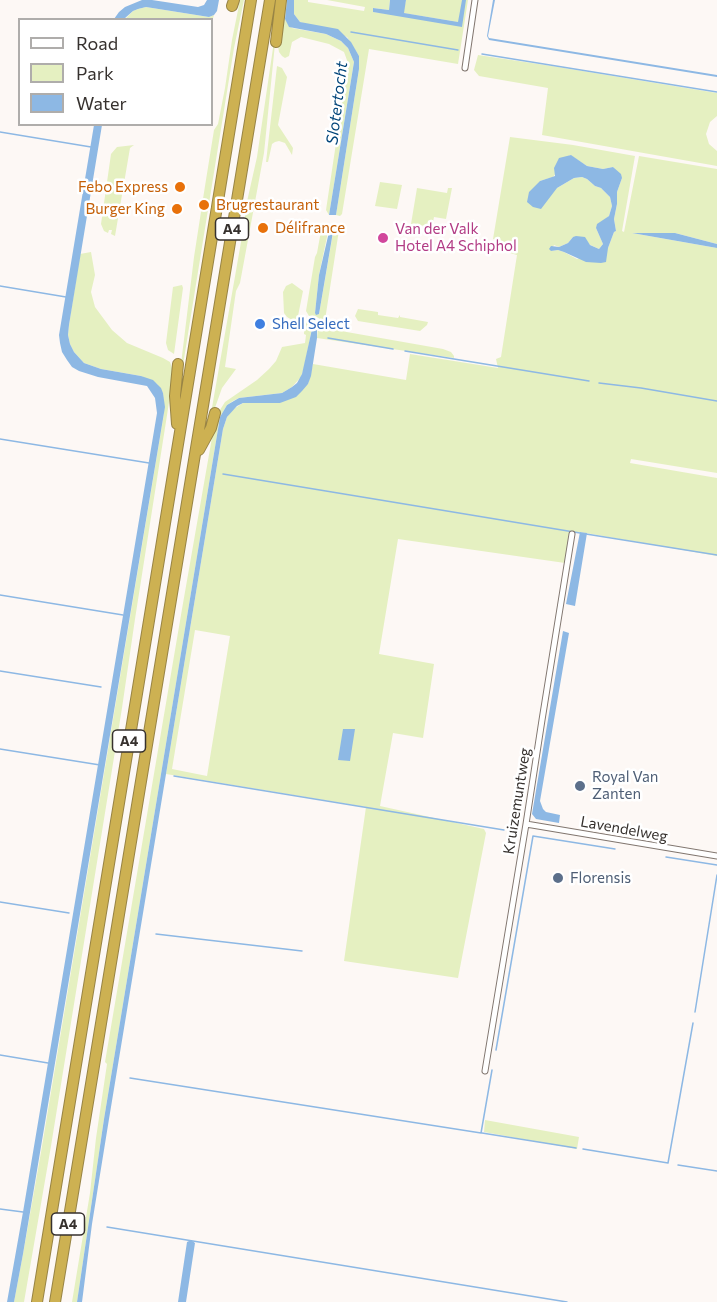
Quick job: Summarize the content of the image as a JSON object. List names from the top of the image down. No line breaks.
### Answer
{"streets":{"highway":["A4"],"street":["Kruizemuntweg","Lavendelweg"]},"crossings":[["Kruizemuntweg","Lavendelweg"]],"water":["Slotertocht"],"places":["Febo Express","Brugrestaurant","Burger King","Délifrance","Van der Valk Hotel A4 Schiphol","Shell Select","Royal Van Zanten","Florensis"],"legend":["Road","Park","Water"]}
